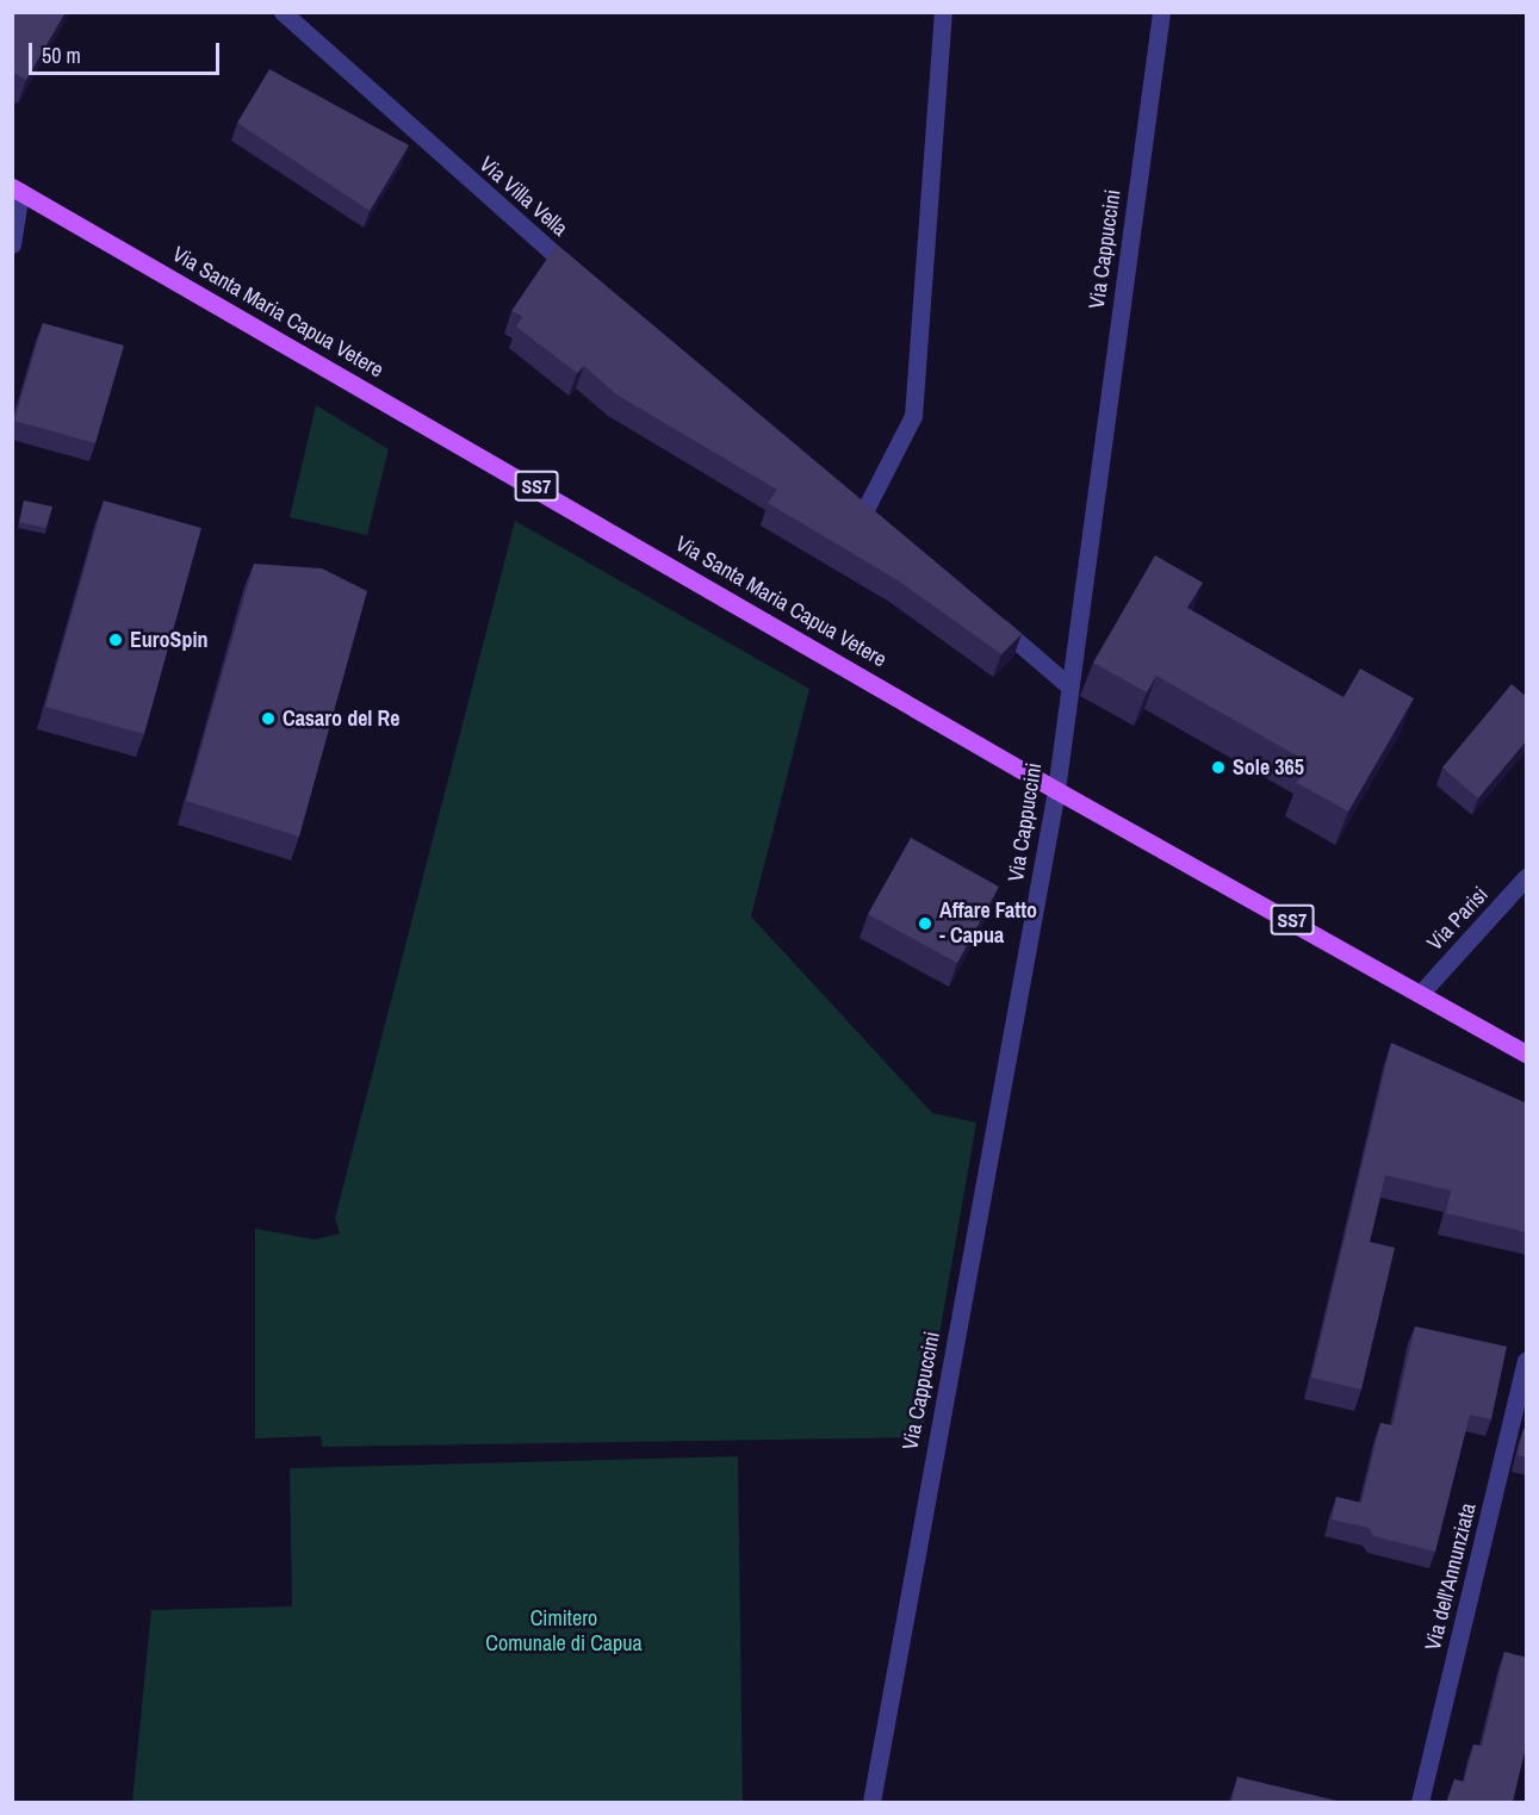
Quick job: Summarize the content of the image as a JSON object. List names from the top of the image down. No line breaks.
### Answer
{"streets":{"main road":["Via Santa Maria Capua Vetere","SS7"],"street":["Via Villa Vella","Via Cappuccini","Via Parisi","Via dell'Annunziata"]},"crossings":[["Via Cappuccini","Via Santa Maria Capua Vetere"],["Via Santa Maria Capua Vetere","Via Parisi"]],"parks":["Cimitero Comunale di Capua"],"places":["EuroSpin","Casaro del Re","Sole 365","Affare Fatto - Capua"],"scale_bar":"50 m"}
